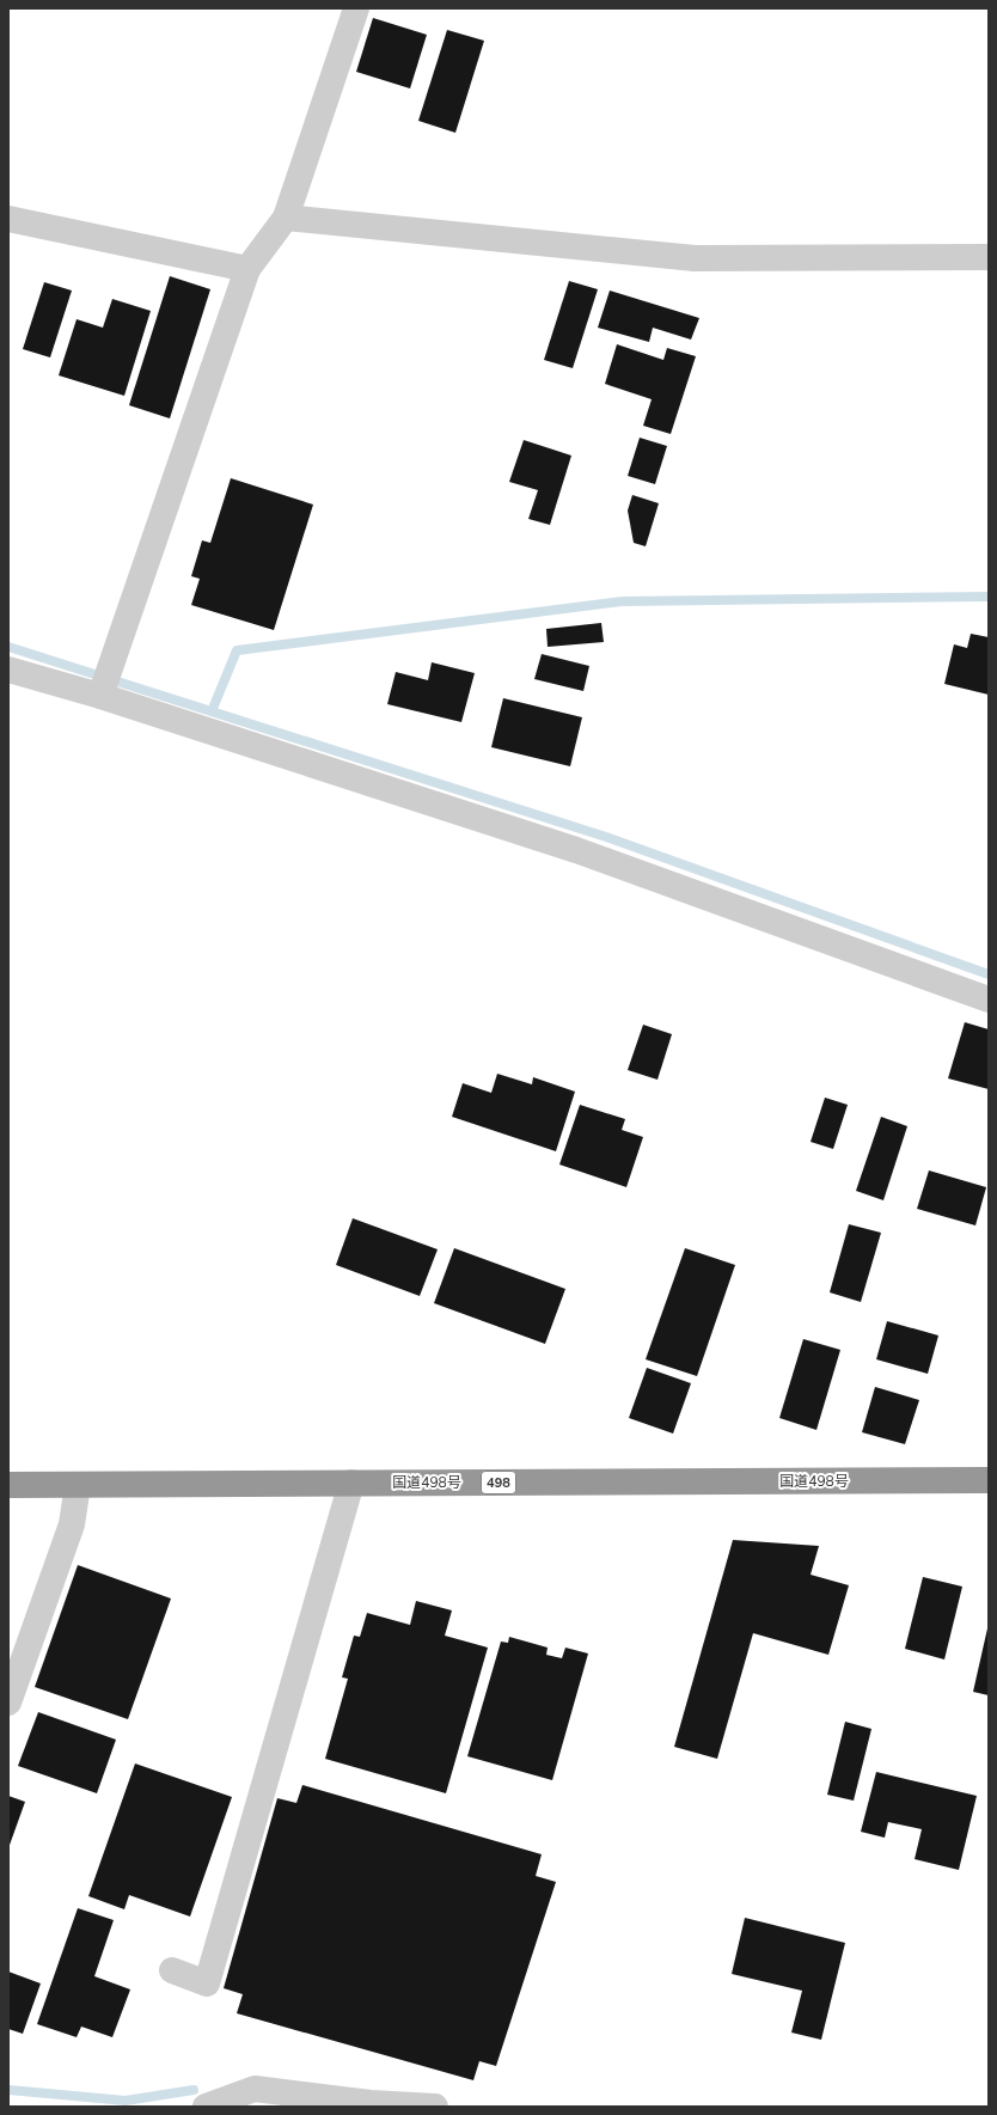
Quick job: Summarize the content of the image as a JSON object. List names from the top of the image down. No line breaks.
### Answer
{"streets":{"highway":["国道498号","498"]}}
